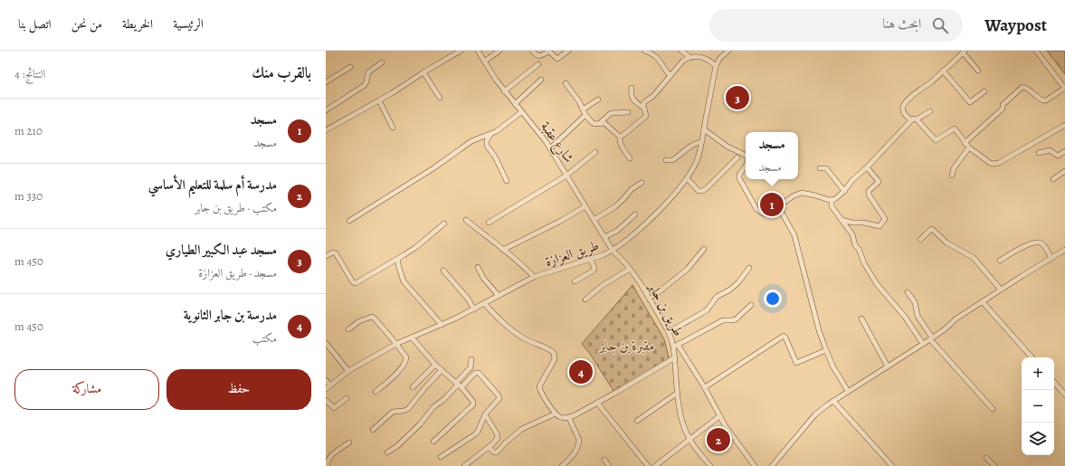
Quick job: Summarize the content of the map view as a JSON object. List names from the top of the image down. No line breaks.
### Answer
{"streets":{"street":["شارع عقبة","طريق العزازة","طريق بن جابر"]},"crossings":[["شارع عقبة","طريق العزازة"],["شارع عقبة","طريق بن جابر"],["طريق العزازة","طريق بن جابر"]],"parks":["مقبرة بن جابر"],"page":{"header":"Waypost","search":"ابحث هنا","nav":["الرئيسية","الخريطة","من نحن","اتصل بنا"],"heading":["بالقرب منك","النتائج: 4"],"pins":["3","1","4","2"],"list":[{"mark":"1","name":"مسجد","note":"مسجد","value":"210 m"},{"mark":"2","name":"مدرسة أم سلمة للتعليم الأساسي","note":"مكتب · طريق بن جابر","value":"330 m"},{"mark":"3","name":"مسجد عبد الكبير الطياري","note":"مسجد · طريق العزازة","value":"450 m"},{"mark":"4","name":"مدرسة بن جابر الثانوية","note":"مكتب","value":"450 m"}],"popup":["مسجد","مسجد"],"map_buttons":["+","−"],"buttons":["حفظ","مشاركة"]}}
